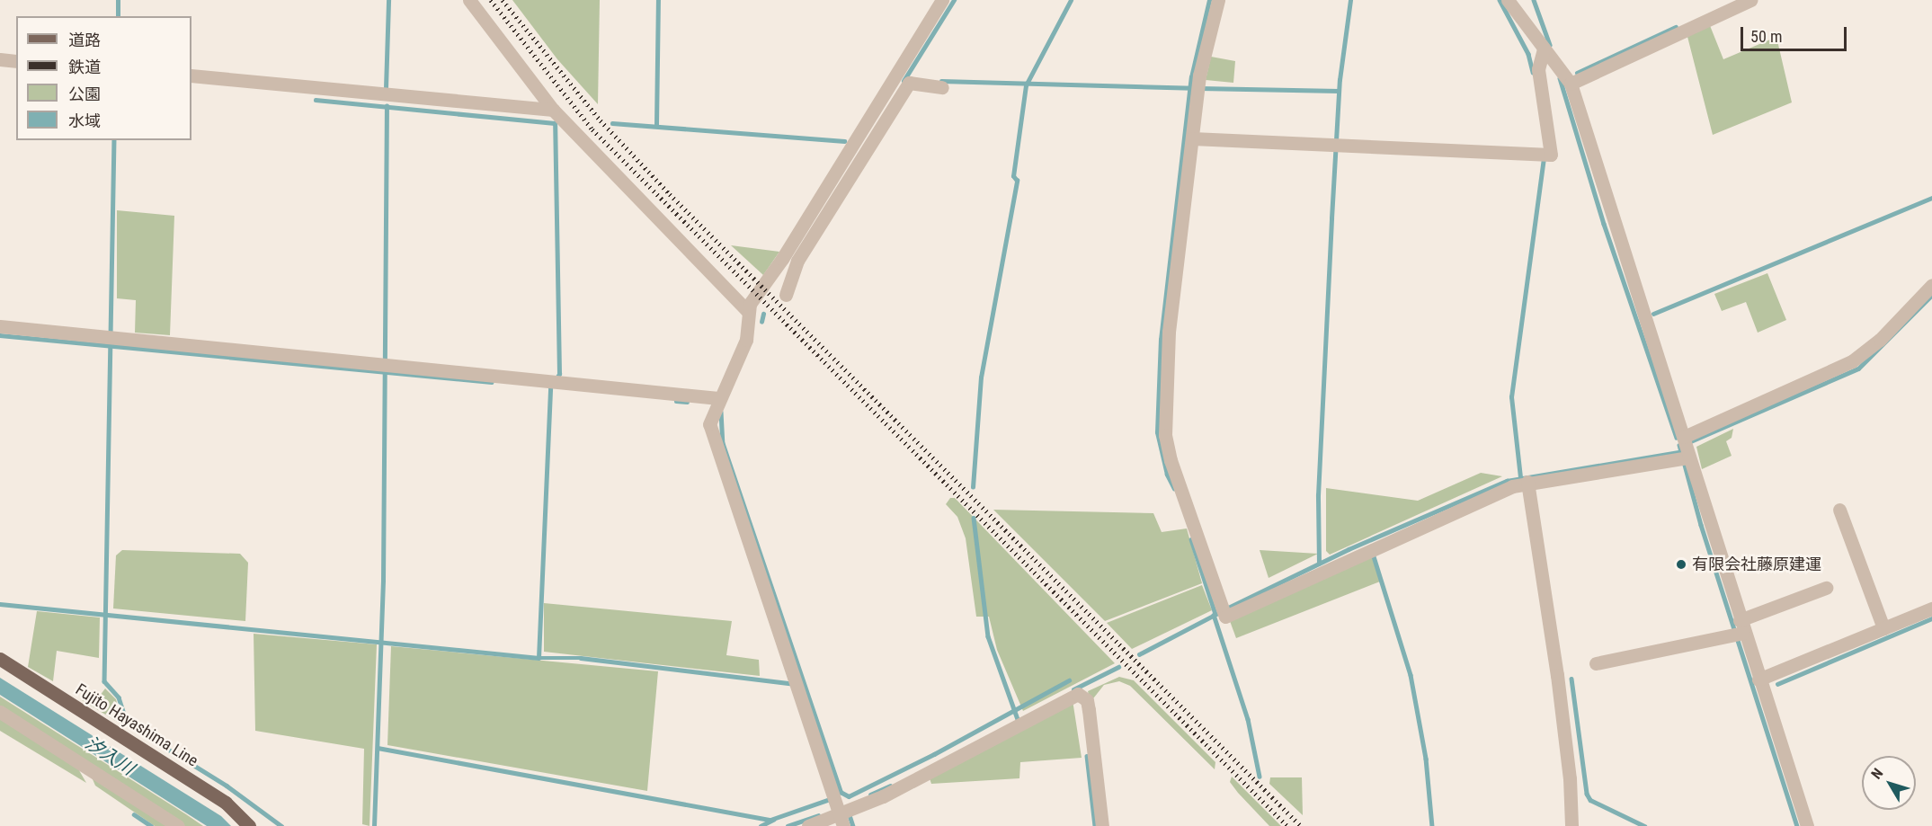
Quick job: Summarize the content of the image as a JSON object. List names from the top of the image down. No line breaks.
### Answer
{"streets":{"main road":["Fujito Hayashima Line"]},"water":["汐入川"],"places":["有限会社藤原建運"],"legend":["道路","鉄道","公園","水域"],"scale_bar":"50 m","north":"top left"}
